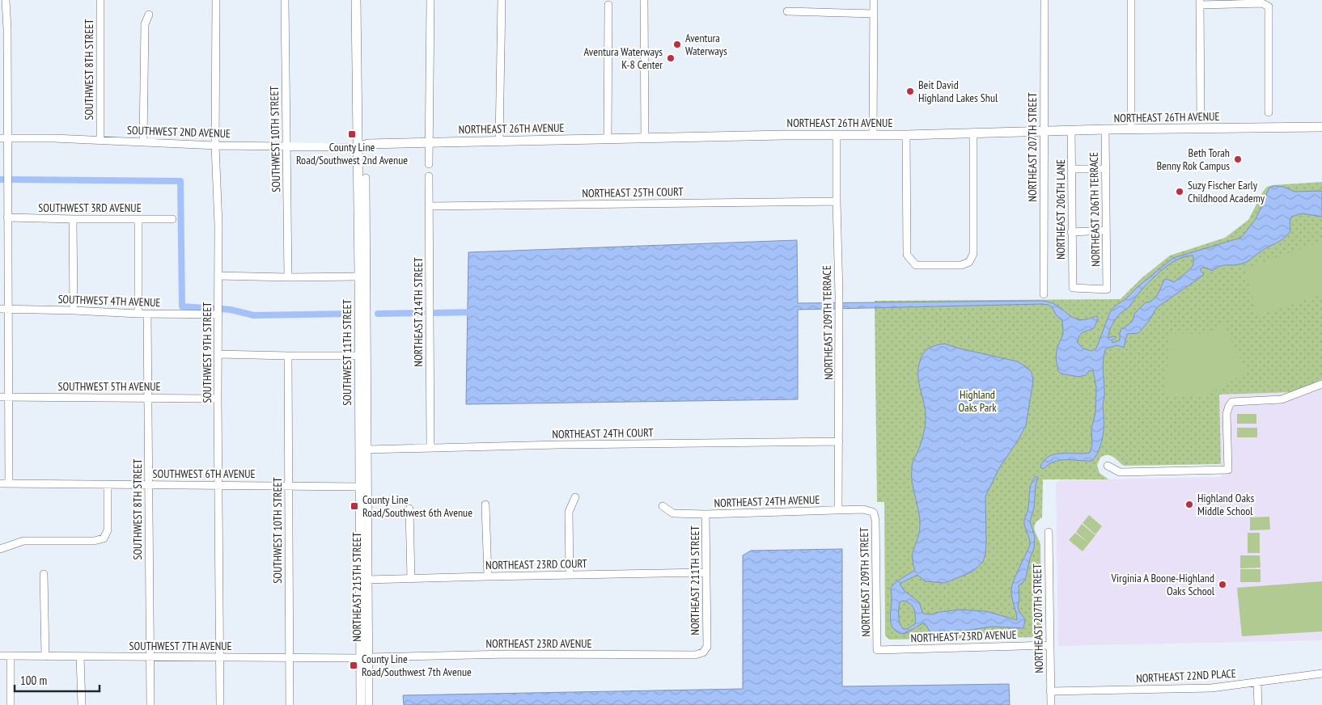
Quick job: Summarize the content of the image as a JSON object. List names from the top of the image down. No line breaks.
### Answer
{"streets":{"street":["SOUTHWEST 8TH STREET","NORTHEAST 26TH AVENUE","SOUTHWEST 2ND AVENUE","SOUTHWEST 10TH STREET","NORTHEAST 207TH STREET","NORTHEAST 25TH COURT","SOUTHWEST 3RD AVENUE","NORTHEAST 206TH LANE","NORTHEAST 206TH TERRACE","SOUTHWEST 4TH AVENUE","NORTHEAST 214TH STREET","NORTHEAST 209TH TERRACE","SOUTHWEST 9TH STREET","SOUTHWEST 11TH STREET","SOUTHWEST 5TH AVENUE","NORTHEAST 24TH COURT","SOUTHWEST 6TH AVENUE","NORTHEAST 24TH AVENUE","NORTHEAST 23RD COURT","NORTHEAST 211TH STREET","NORTHEAST 209TH STREET","NORTHEAST 215TH STREET","NORTHEAST 23RD AVENUE","SOUTHWEST 7TH AVENUE","NORTHEAST 22ND PLACE"]},"crossings":[["SOUTHWEST 8TH STREET","SOUTHWEST 2ND AVENUE"],["SOUTHWEST 8TH STREET","SOUTHWEST 4TH AVENUE"],["SOUTHWEST 8TH STREET","SOUTHWEST 5TH AVENUE"],["SOUTHWEST 8TH STREET","SOUTHWEST 6TH AVENUE"],["SOUTHWEST 8TH STREET","SOUTHWEST 7TH AVENUE"],["NORTHEAST 26TH AVENUE","SOUTHWEST 2ND AVENUE"],["NORTHEAST 26TH AVENUE","NORTHEAST 207TH STREET"],["NORTHEAST 26TH AVENUE","NORTHEAST 206TH LANE"],["NORTHEAST 26TH AVENUE","NORTHEAST 206TH TERRACE"],["NORTHEAST 26TH AVENUE","NORTHEAST 209TH TERRACE"],["NORTHEAST 26TH AVENUE","SOUTHWEST 11TH STREET"],["SOUTHWEST 2ND AVENUE","SOUTHWEST 10TH STREET"],["SOUTHWEST 2ND AVENUE","SOUTHWEST 9TH STREET"],["SOUTHWEST 2ND AVENUE","SOUTHWEST 11TH STREET"],["SOUTHWEST 10TH STREET","SOUTHWEST 6TH AVENUE"],["SOUTHWEST 10TH STREET","SOUTHWEST 7TH AVENUE"],["NORTHEAST 207TH STREET","NORTHEAST 23RD AVENUE"],["NORTHEAST 207TH STREET","NORTHEAST 22ND PLACE"],["NORTHEAST 25TH COURT","NORTHEAST 214TH STREET"],["NORTHEAST 25TH COURT","NORTHEAST 209TH TERRACE"],["NORTHEAST 206TH LANE","NORTHEAST 206TH TERRACE"],["SOUTHWEST 4TH AVENUE","SOUTHWEST 9TH STREET"],["NORTHEAST 214TH STREET","NORTHEAST 24TH COURT"],["NORTHEAST 209TH TERRACE","NORTHEAST 24TH COURT"],["NORTHEAST 209TH TERRACE","NORTHEAST 24TH AVENUE"],["SOUTHWEST 9TH STREET","SOUTHWEST 5TH AVENUE"],["SOUTHWEST 9TH STREET","SOUTHWEST 6TH AVENUE"],["SOUTHWEST 9TH STREET","SOUTHWEST 7TH AVENUE"],["SOUTHWEST 11TH STREET","SOUTHWEST 6TH AVENUE"],["SOUTHWEST 11TH STREET","NORTHEAST 215TH STREET"],["SOUTHWEST 11TH STREET","NORTHEAST 23RD AVENUE"],["SOUTHWEST 11TH STREET","SOUTHWEST 7TH AVENUE"],["NORTHEAST 24TH COURT","NORTHEAST 215TH STREET"],["NORTHEAST 24TH AVENUE","NORTHEAST 211TH STREET"],["NORTHEAST 24TH AVENUE","NORTHEAST 209TH STREET"],["NORTHEAST 23RD COURT","NORTHEAST 211TH STREET"],["NORTHEAST 23RD COURT","NORTHEAST 215TH STREET"],["NORTHEAST 211TH STREET","NORTHEAST 23RD AVENUE"],["NORTHEAST 209TH STREET","NORTHEAST 23RD AVENUE"],["NORTHEAST 215TH STREET","NORTHEAST 23RD AVENUE"],["NORTHEAST 215TH STREET","SOUTHWEST 7TH AVENUE"],["NORTHEAST 23RD AVENUE","SOUTHWEST 7TH AVENUE"]],"parks":["Highland Oaks Park"],"places":{"other":["Aventura Waterways","Aventura Waterways K-8 Center","Beit David Highland Lakes Shul","Beth Torah Benny Rok Campus","Suzy Fischer Early Childhood Academy","Highland Oaks Middle School","Virginia A Boone-Highland Oaks School"],"transit":["County Line Road/Southwest 2nd Avenue","County Line Road/Southwest 6th Avenue","County Line Road/Southwest 7th Avenue"]},"scale_bar":"100 m"}
